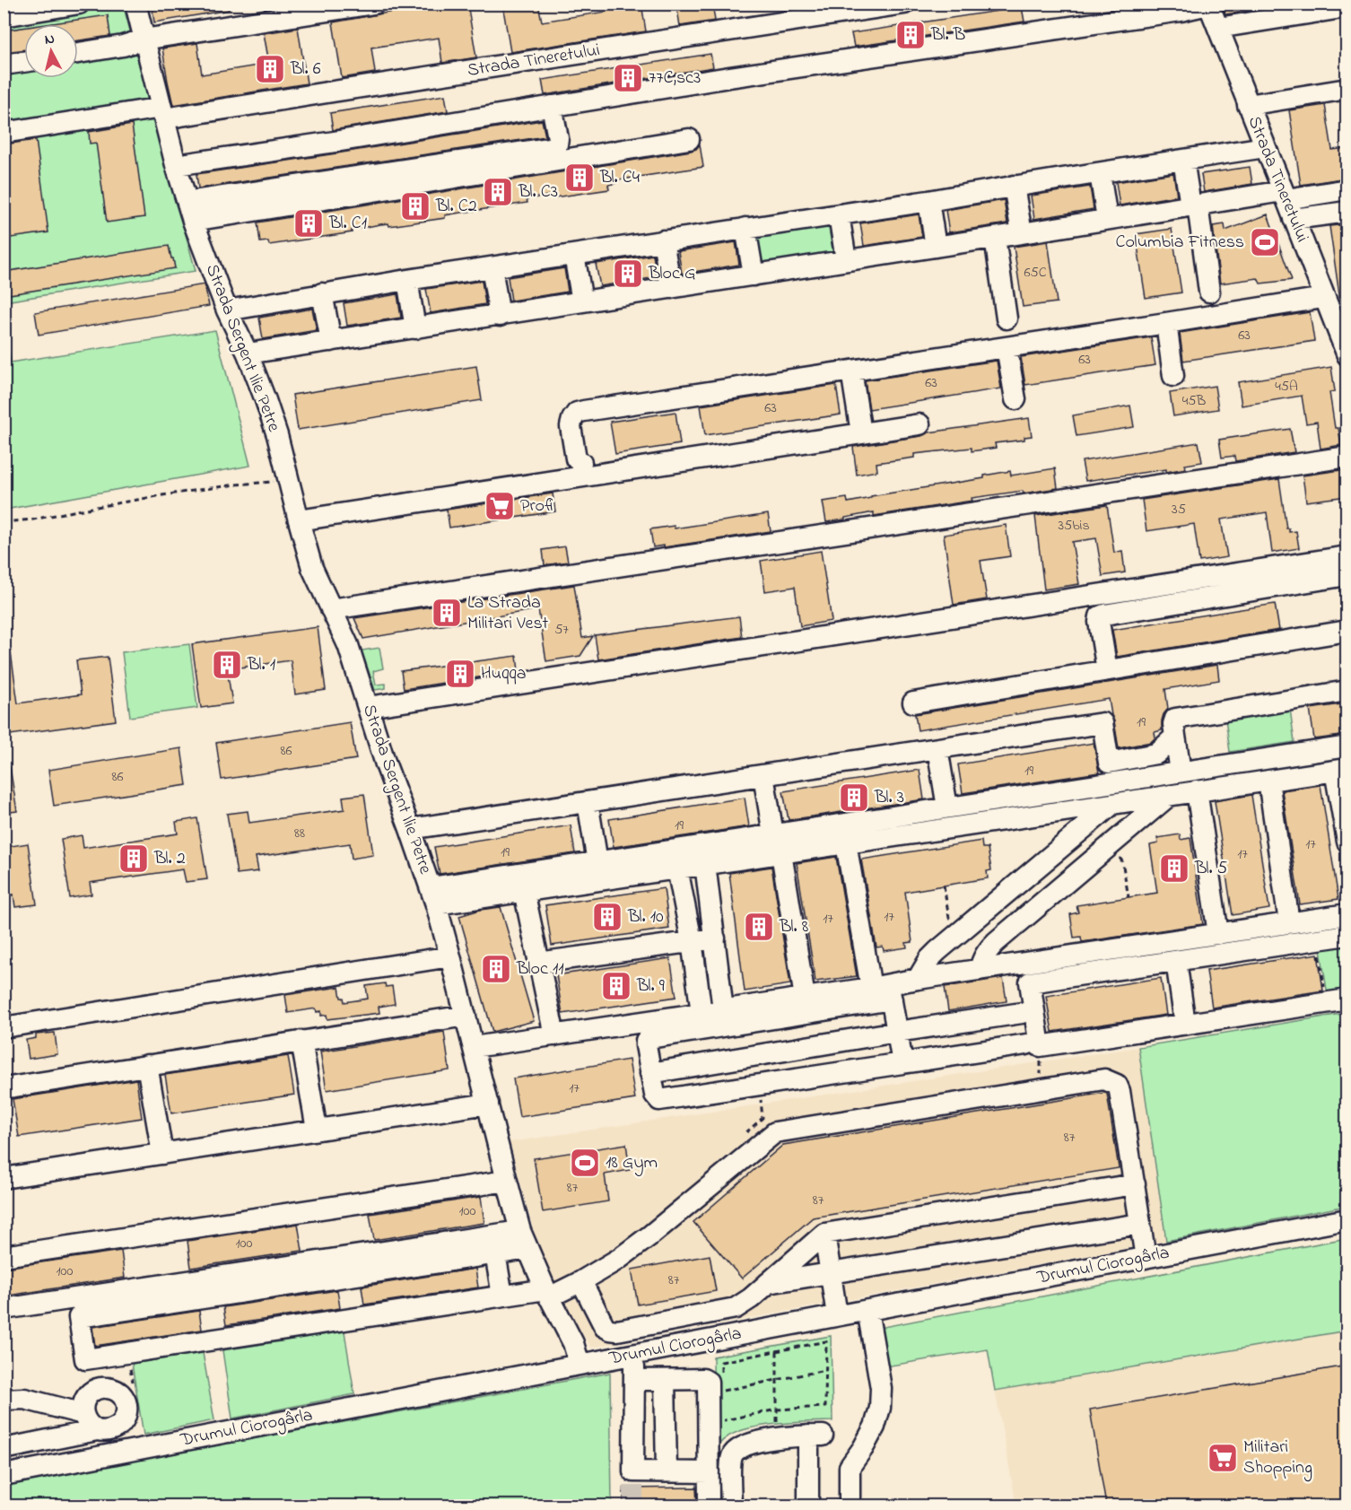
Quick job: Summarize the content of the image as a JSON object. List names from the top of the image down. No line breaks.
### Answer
{"streets":{"street":["Strada Tineretului","Strada Sergent Ilie Petre","Drumul Ciorogârla"]},"crossings":[["Strada Tineretului","Strada Sergent Ilie Petre"],["Strada Sergent Ilie Petre","Drumul Ciorogârla"]],"places":{"building":["Bl. B","Bl. 6","77C,sc3","Bl. C4","Bl. C3","Bl. C2","Bl. C1","Bloc G","La Strada Militari Vest","Bl. 1","Huqqa","Bl. 3","Bl. 2","Bl. 5","Bl. 10","Bl. 8","Bloc 11","Bl. 9"],"sports":["Columbia Fitness","18 Gym"],"supermarket":["Profi","Militari Shopping"]},"house_numbers":["65C","63","63","63","45A","45B","63","35","35bis","57","19","86","19","86","19","88","17","19","17","17","17","17","87","87","87","100","100","100","87"],"north":"top"}
